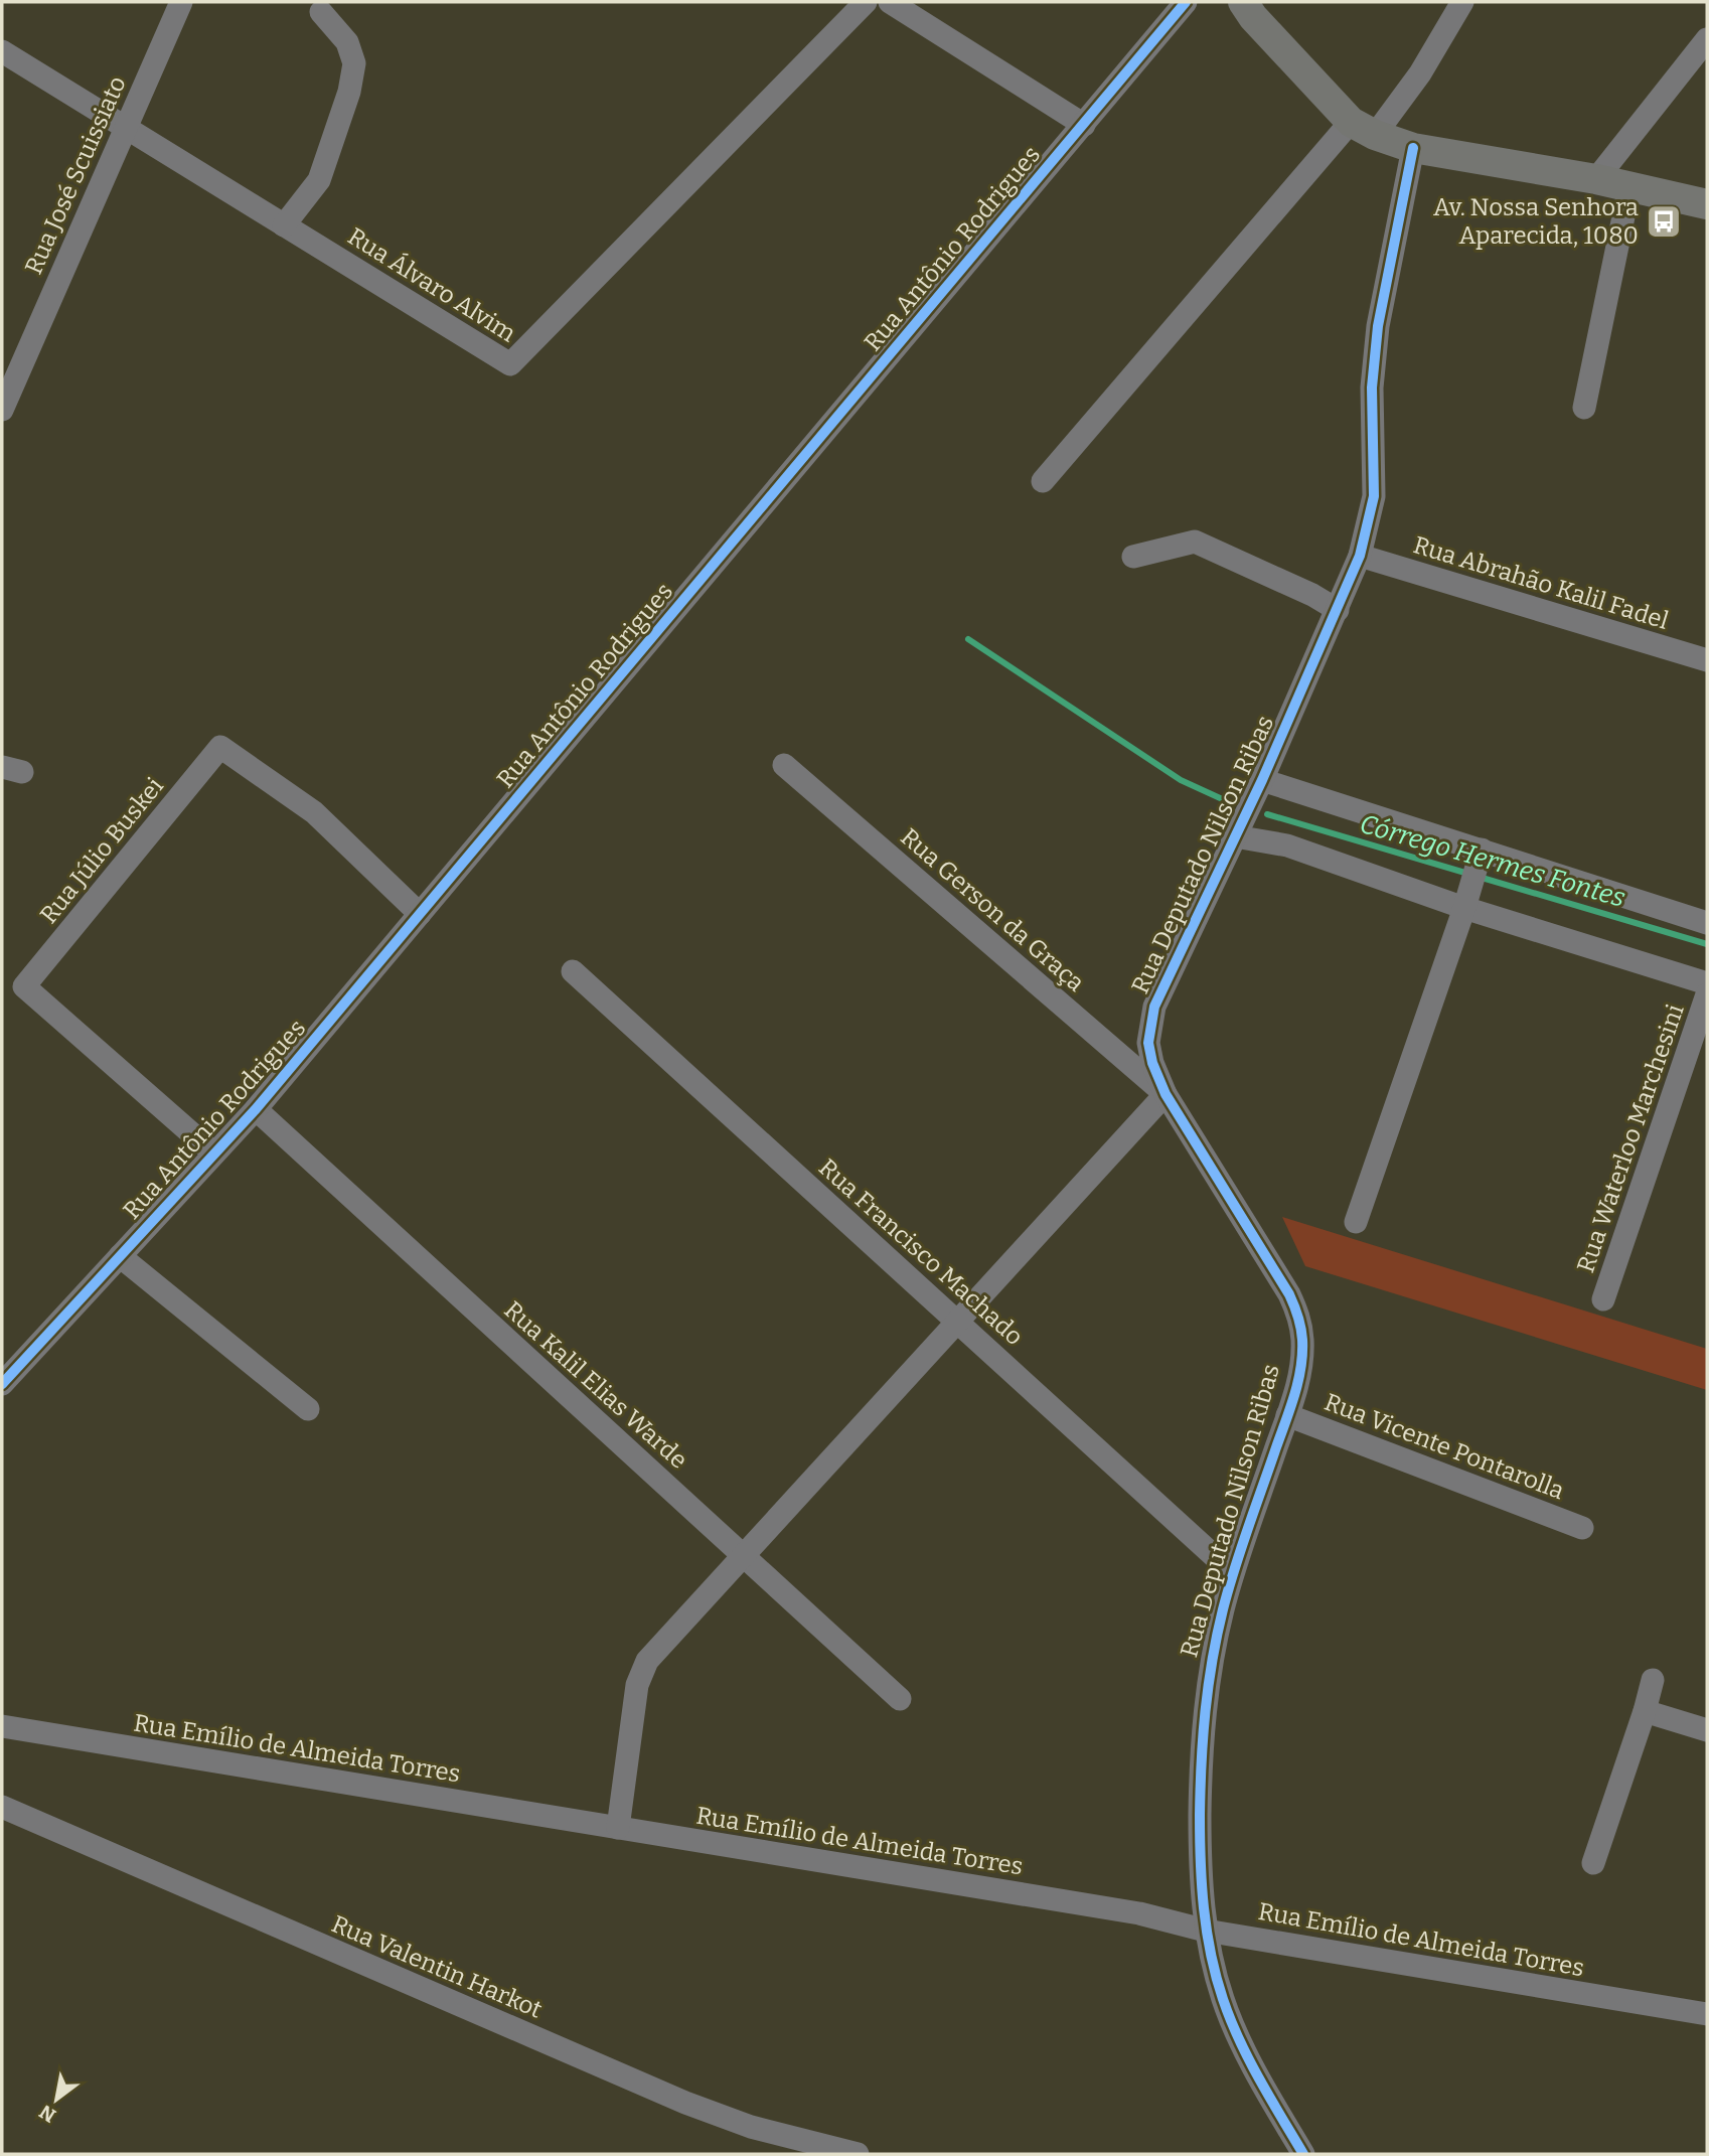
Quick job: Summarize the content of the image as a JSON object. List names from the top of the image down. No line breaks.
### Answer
{"streets":{"street":["Rua José Scuissiato","Rua Antônio Rodrigues","Rua Álvaro Alvim","Rua Abrahão Kalil Fadel","Rua Júlio Buskei","Rua Deputado Nilson Ribas","Rua Gerson da Graça","Rua Waterloo Marchesini","Rua Francisco Machado","Rua Kalil Elias Warde","Rua Vicente Pontarolla","Rua Emílio de Almeida Torres","Rua Valentin Harkot"]},"crossings":[["Rua José Scuissiato","Rua Álvaro Alvim"],["Rua Antônio Rodrigues","Rua Júlio Buskei"],["Rua Antônio Rodrigues","Rua Kalil Elias Warde"],["Rua Abrahão Kalil Fadel","Rua Deputado Nilson Ribas"],["Rua Deputado Nilson Ribas","Rua Gerson da Graça"],["Rua Deputado Nilson Ribas","Rua Francisco Machado"],["Rua Deputado Nilson Ribas","Rua Vicente Pontarolla"],["Rua Deputado Nilson Ribas","Rua Emílio de Almeida Torres"]],"water":["Córrego Hermes Fontes"],"places":{"bus stop":["Av. Nossa Senhora Aparecida, 1080"]},"north":"bottom left"}
